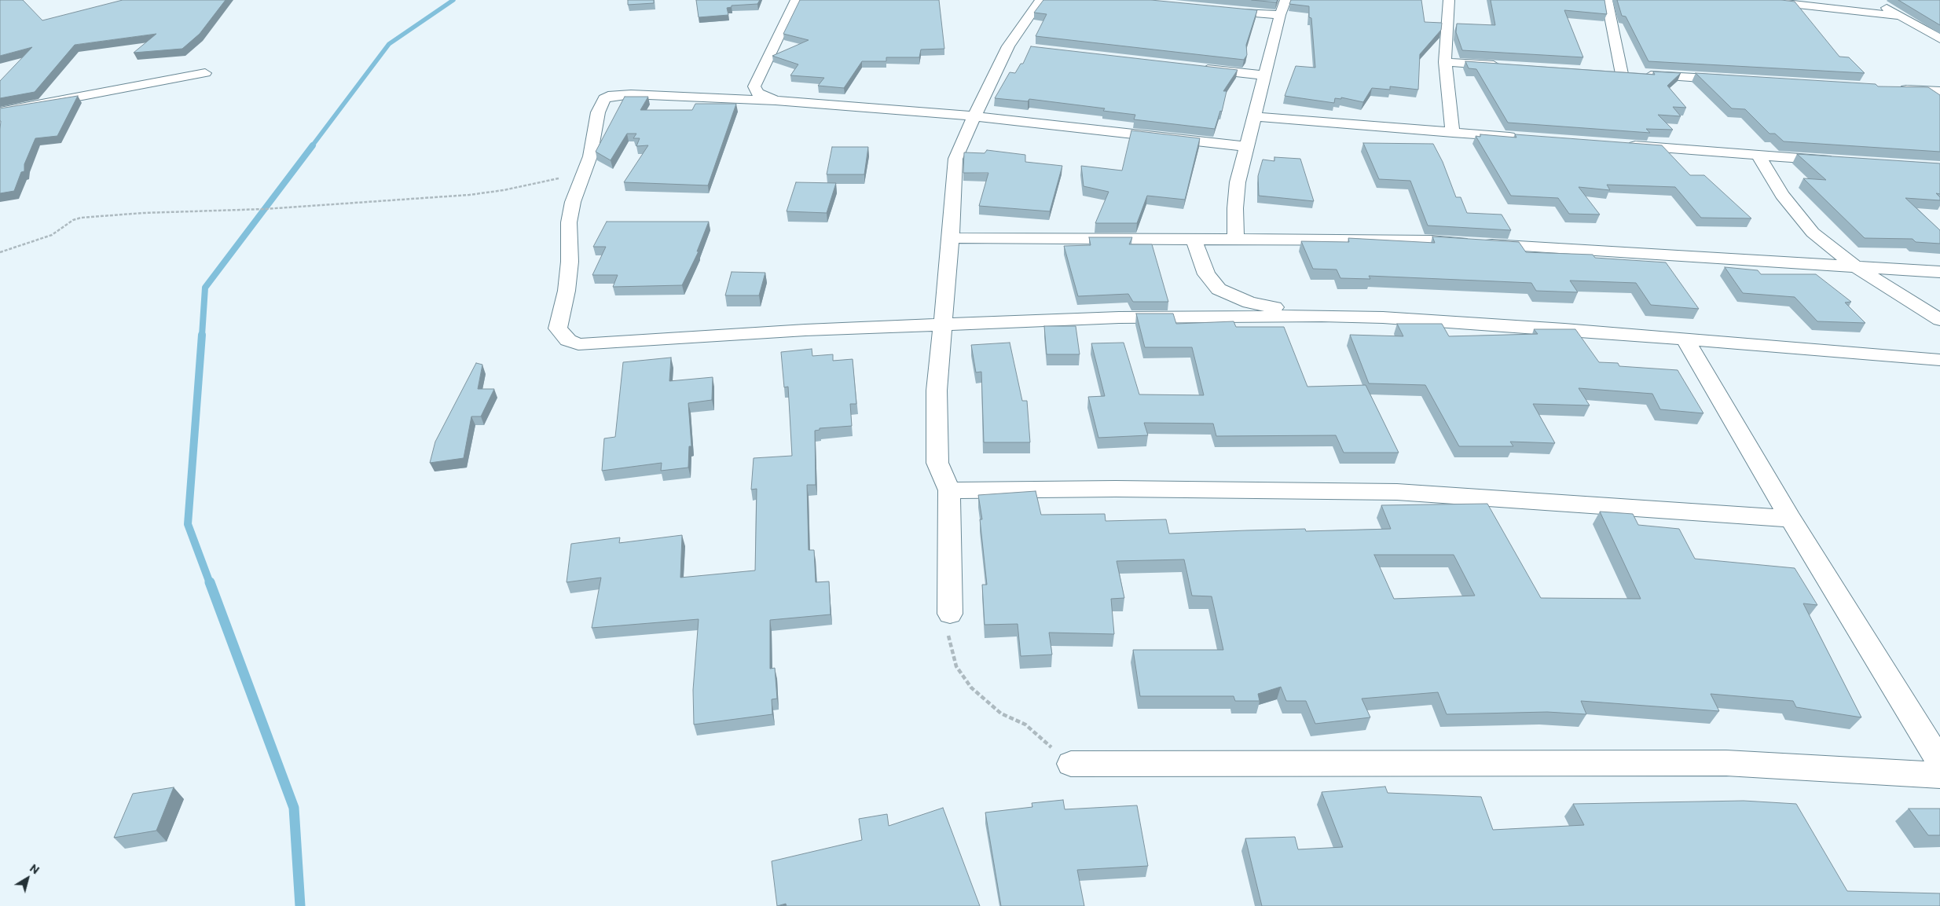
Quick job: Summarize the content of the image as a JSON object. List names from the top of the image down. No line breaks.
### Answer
{"north":"top right"}
